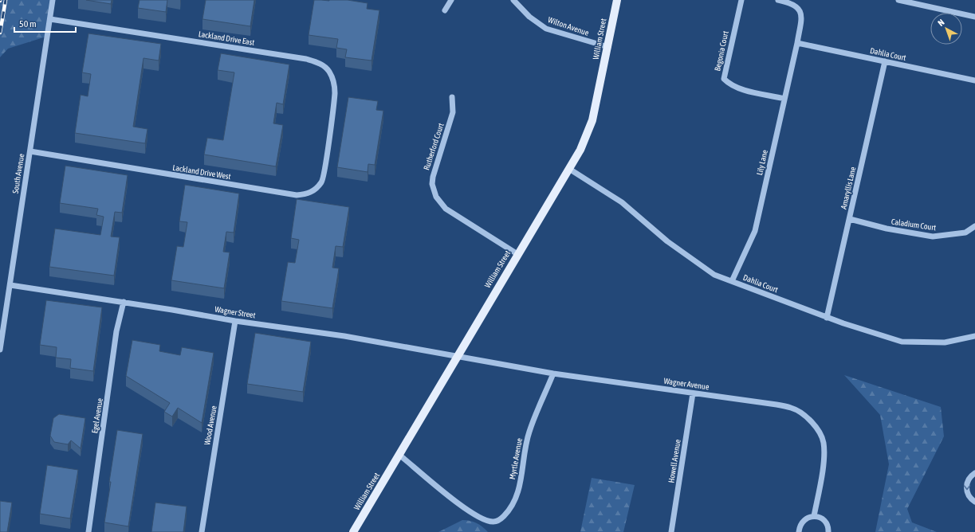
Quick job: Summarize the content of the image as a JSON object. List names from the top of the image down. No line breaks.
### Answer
{"streets":{"main road":["William Street"],"street":["Wilton Avenue","Lackland Drive East","Begonia Court","Dahlia Court","Rutherford Court","Lily Lane","Lackland Drive West","South Avenue","Amaryllis Lane","Caladium Court","Wagner Street","Wagner Avenue","Egel Avenue","Wood Avenue","Myrtle Avenue","Howell Avenue"]},"crossings":[["Wilton Avenue","William Street"],["Lackland Drive East","Lackland Drive West"],["Lackland Drive East","South Avenue"],["William Street","Dahlia Court"],["William Street","Rutherford Court"],["William Street","Wagner Street"],["William Street","Wagner Avenue"],["William Street","Myrtle Avenue"],["Begonia Court","Lily Lane"],["Dahlia Court","Lily Lane"],["Dahlia Court","Amaryllis Lane"],["Lackland Drive West","South Avenue"],["South Avenue","Wagner Street"],["Amaryllis Lane","Caladium Court"],["Wagner Street","Wagner Avenue"],["Wagner Street","Egel Avenue"],["Wagner Street","Wood Avenue"],["Wagner Avenue","Myrtle Avenue"],["Wagner Avenue","Howell Avenue"]],"scale_bar":"50 m","north":"top left"}
